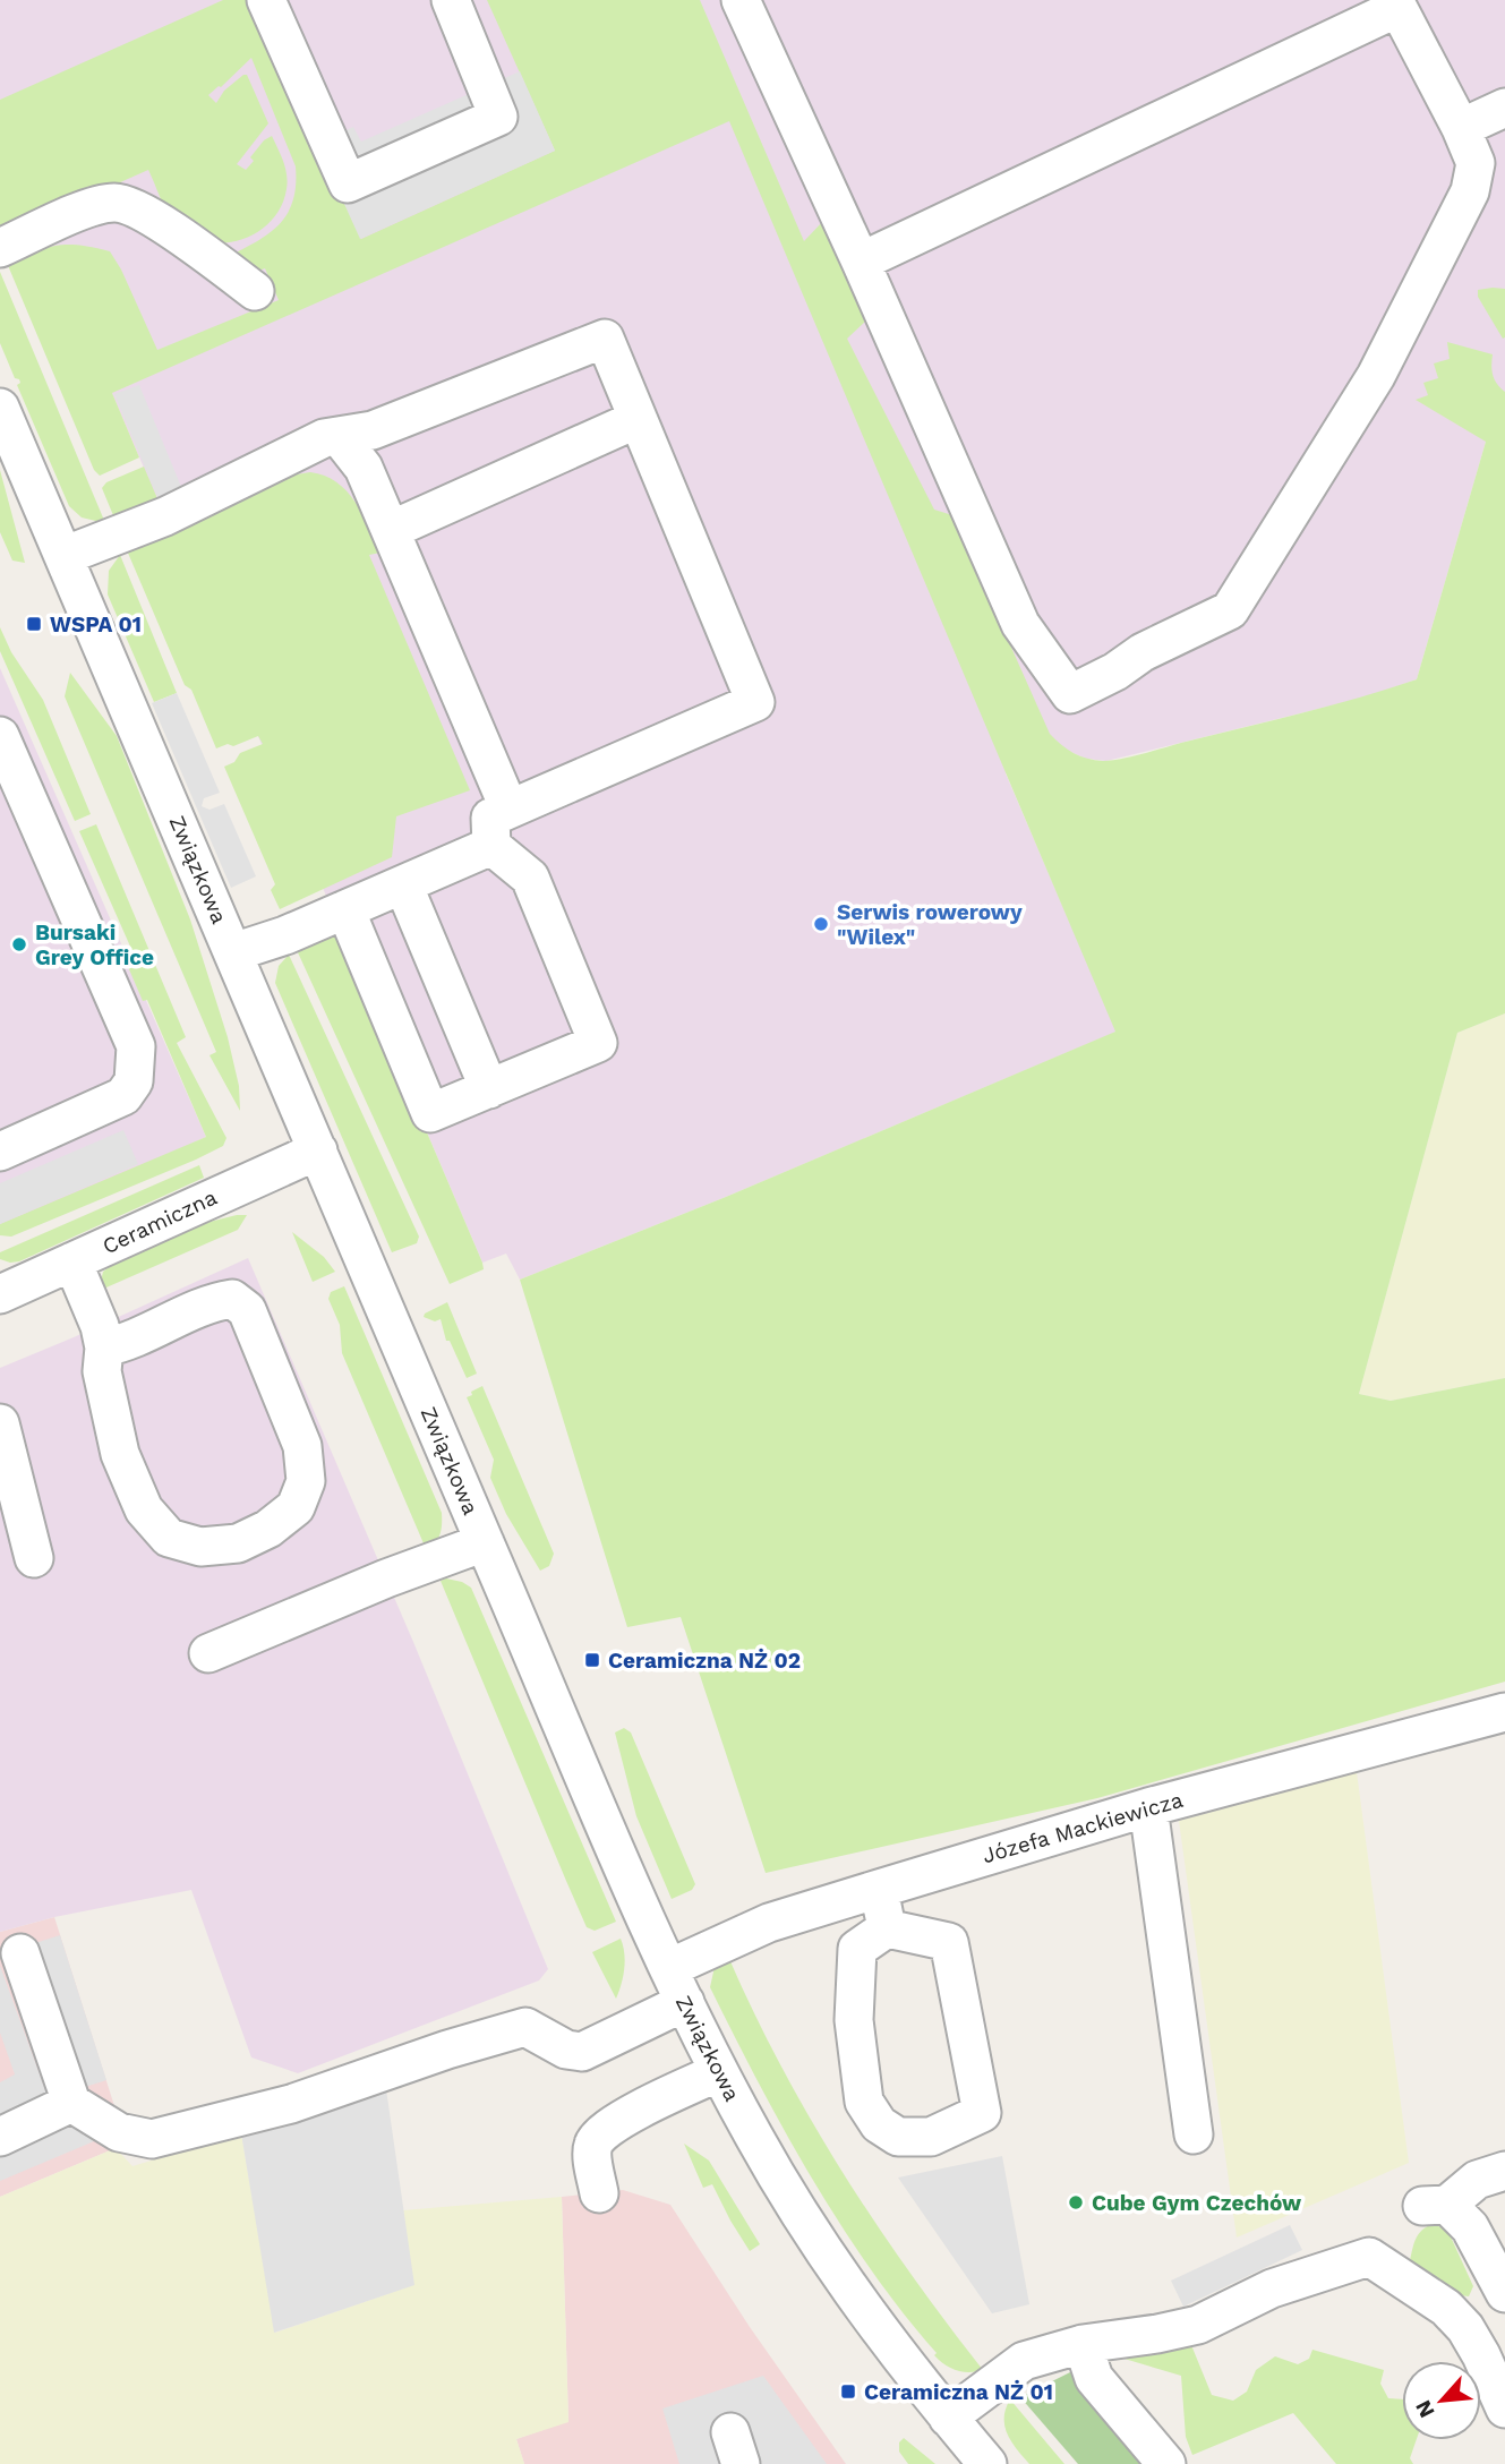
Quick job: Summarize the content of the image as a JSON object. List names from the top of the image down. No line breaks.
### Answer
{"streets":{"street":["Związkowa","Ceramiczna","Józefa Mackiewicza"]},"crossings":[["Związkowa","Ceramiczna"],["Związkowa","Józefa Mackiewicza"]],"places":{"transit":["WSPA 01","Ceramiczna NŻ 02","Ceramiczna NŻ 01"],"other":["Serwis rowerowy \"Wilex\"","Bursaki Grey Office","Cube Gym Czechów"]},"north":"bottom left"}
